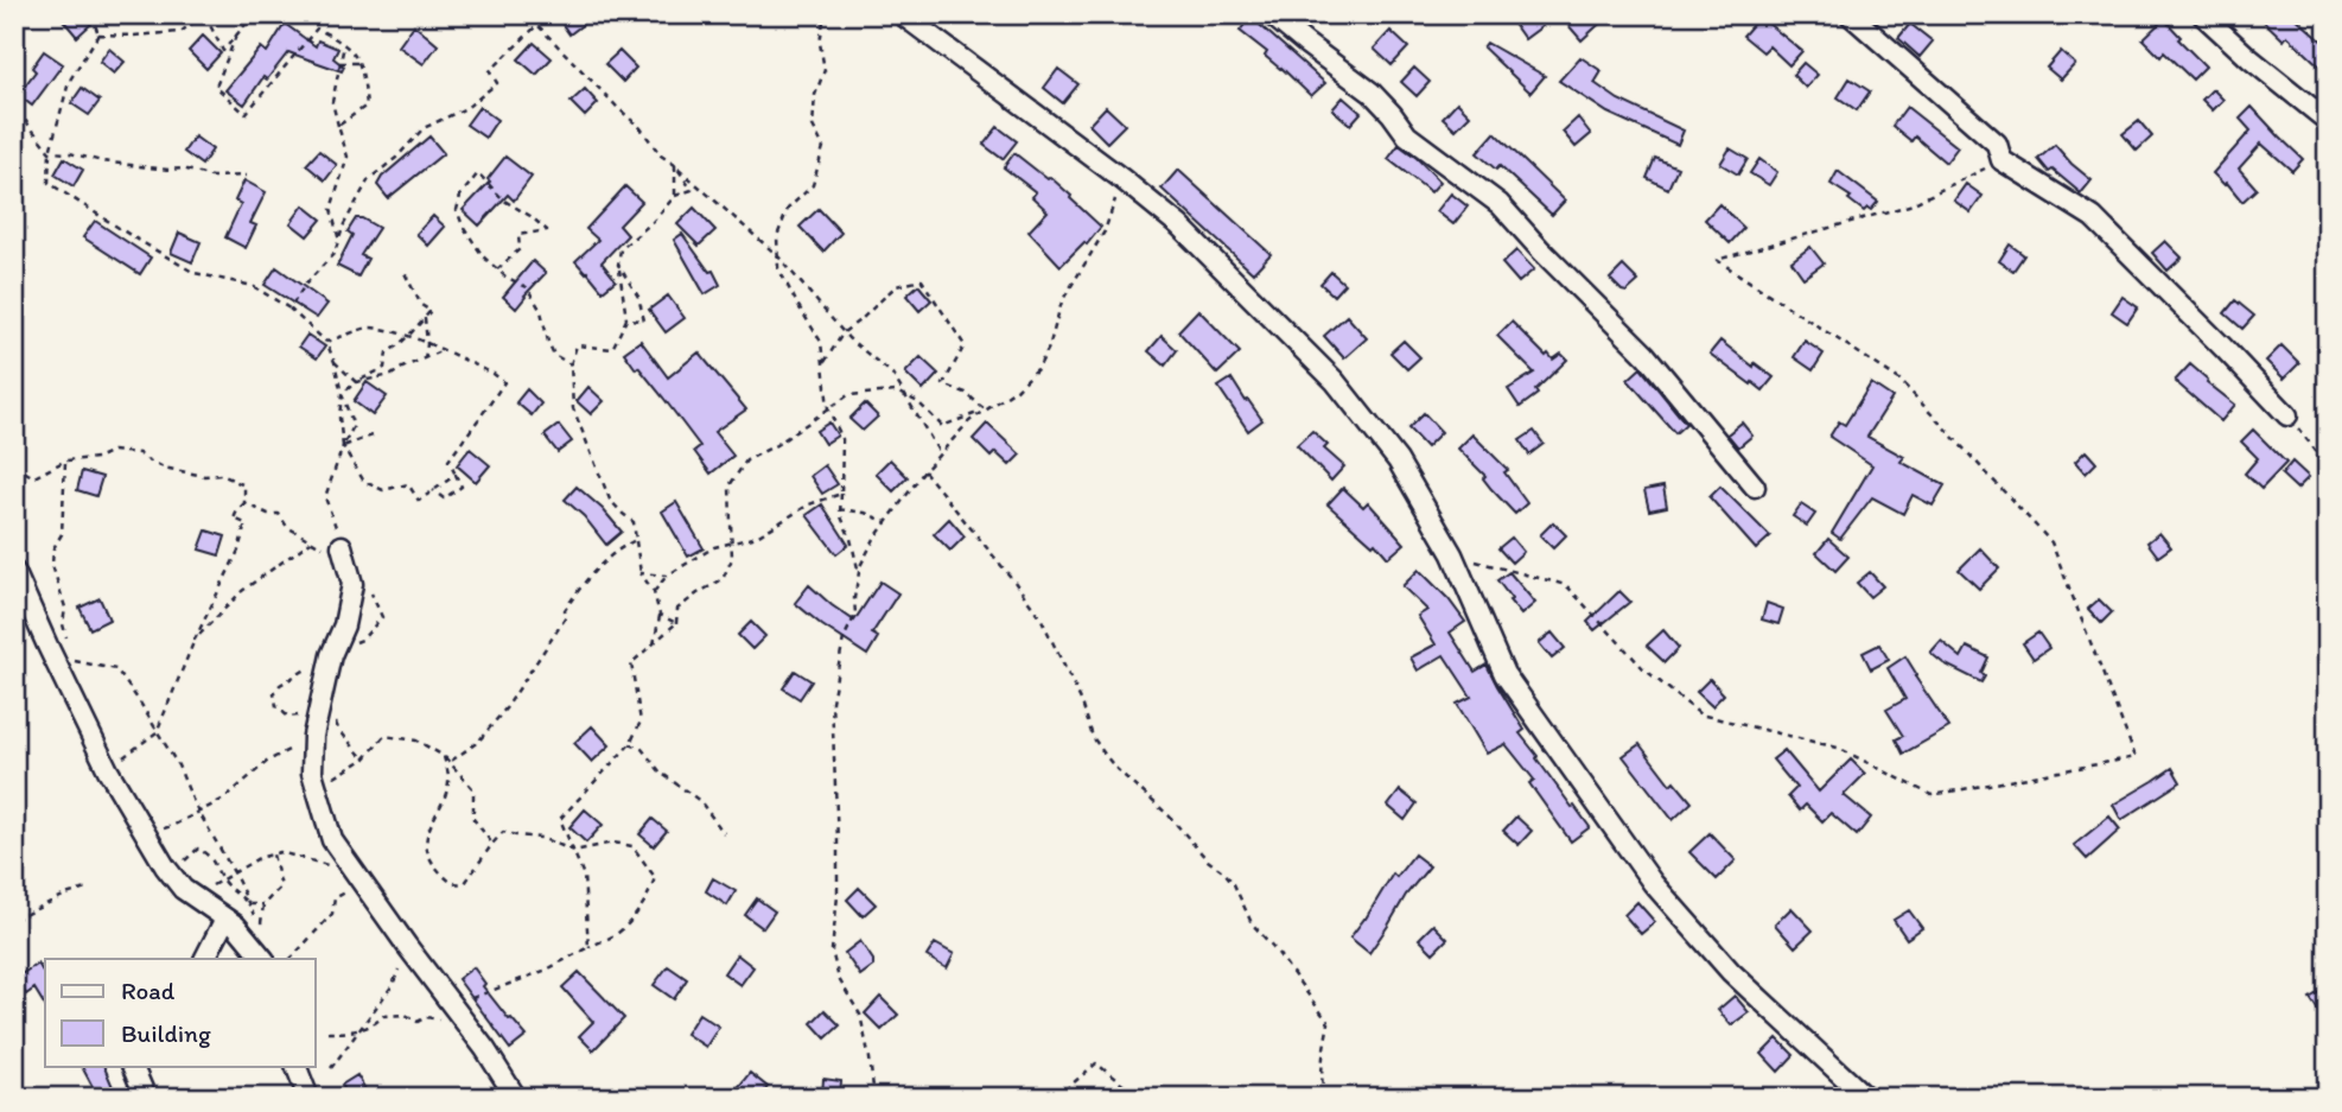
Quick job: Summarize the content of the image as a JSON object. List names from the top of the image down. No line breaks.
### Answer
{"legend":["Road","Building"]}
